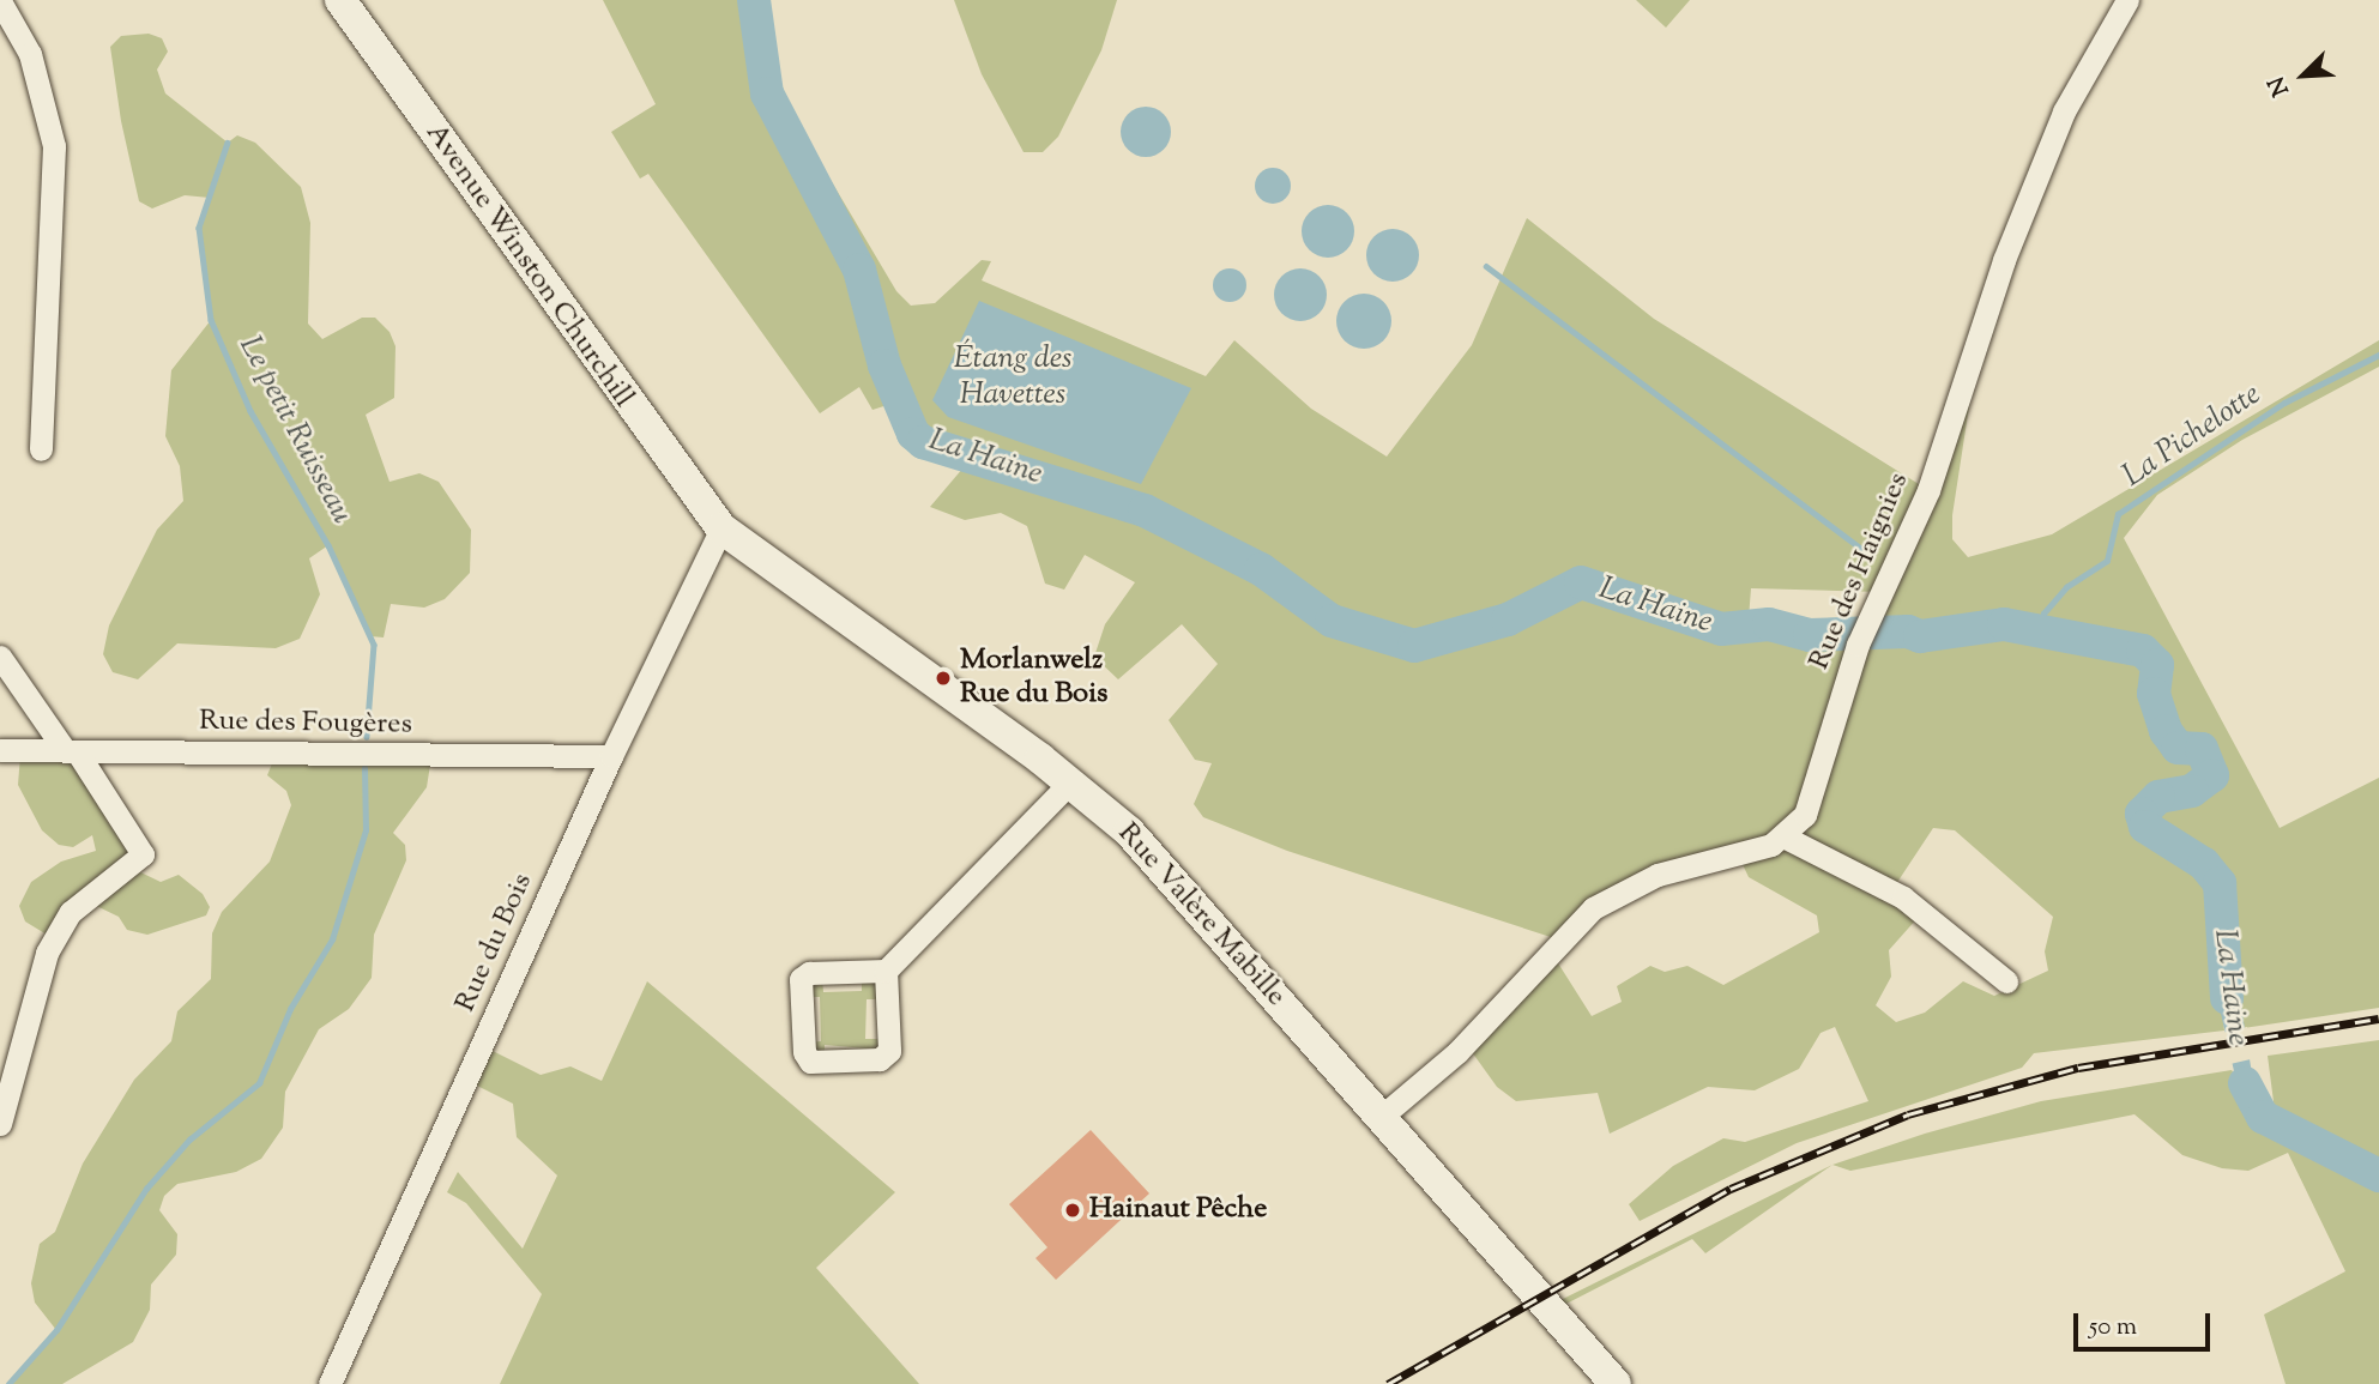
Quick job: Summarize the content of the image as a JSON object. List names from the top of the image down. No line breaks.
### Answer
{"streets":{"street":["Avenue Winston Churchill","Rue des Haignies","Rue des Fougères","Rue Valère Mabille","Rue du Bois"]},"crossings":[["Avenue Winston Churchill","Rue Valère Mabille"],["Avenue Winston Churchill","Rue du Bois"],["Rue des Fougères","Rue du Bois"],["Rue Valère Mabille","Rue du Bois"]],"water":["Étang des Havettes","Le petit Ruisseau","La Pichelotte","La Haine"],"places":["Morlanwelz Rue du Bois","Hainaut Pêche"],"scale_bar":"50 m","north":"bottom left"}
